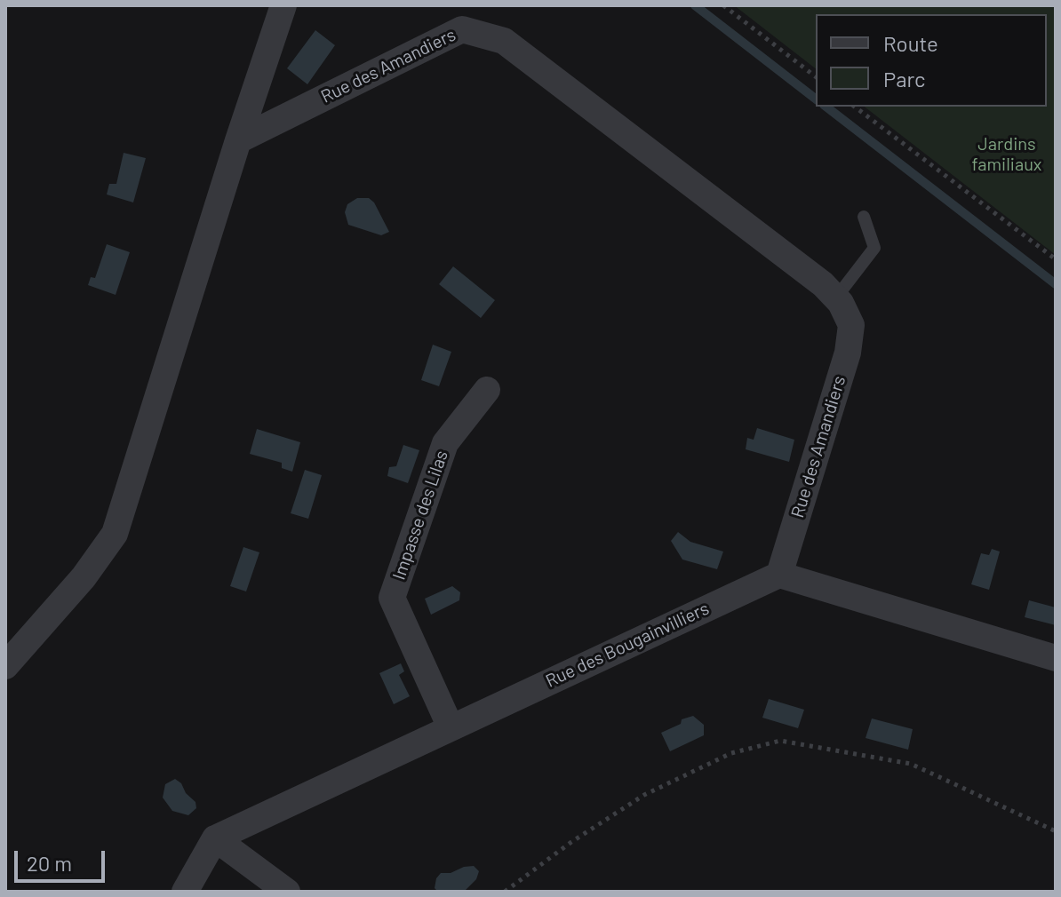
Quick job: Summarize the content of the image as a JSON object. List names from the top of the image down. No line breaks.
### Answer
{"streets":{"street":["Rue des Amandiers","Impasse des Lilas","Rue des Bougainvilliers"]},"crossings":[["Rue des Amandiers","Rue des Bougainvilliers"],["Impasse des Lilas","Rue des Bougainvilliers"]],"parks":["Jardins familiaux"],"legend":["Route","Parc"],"scale_bar":"20 m"}
